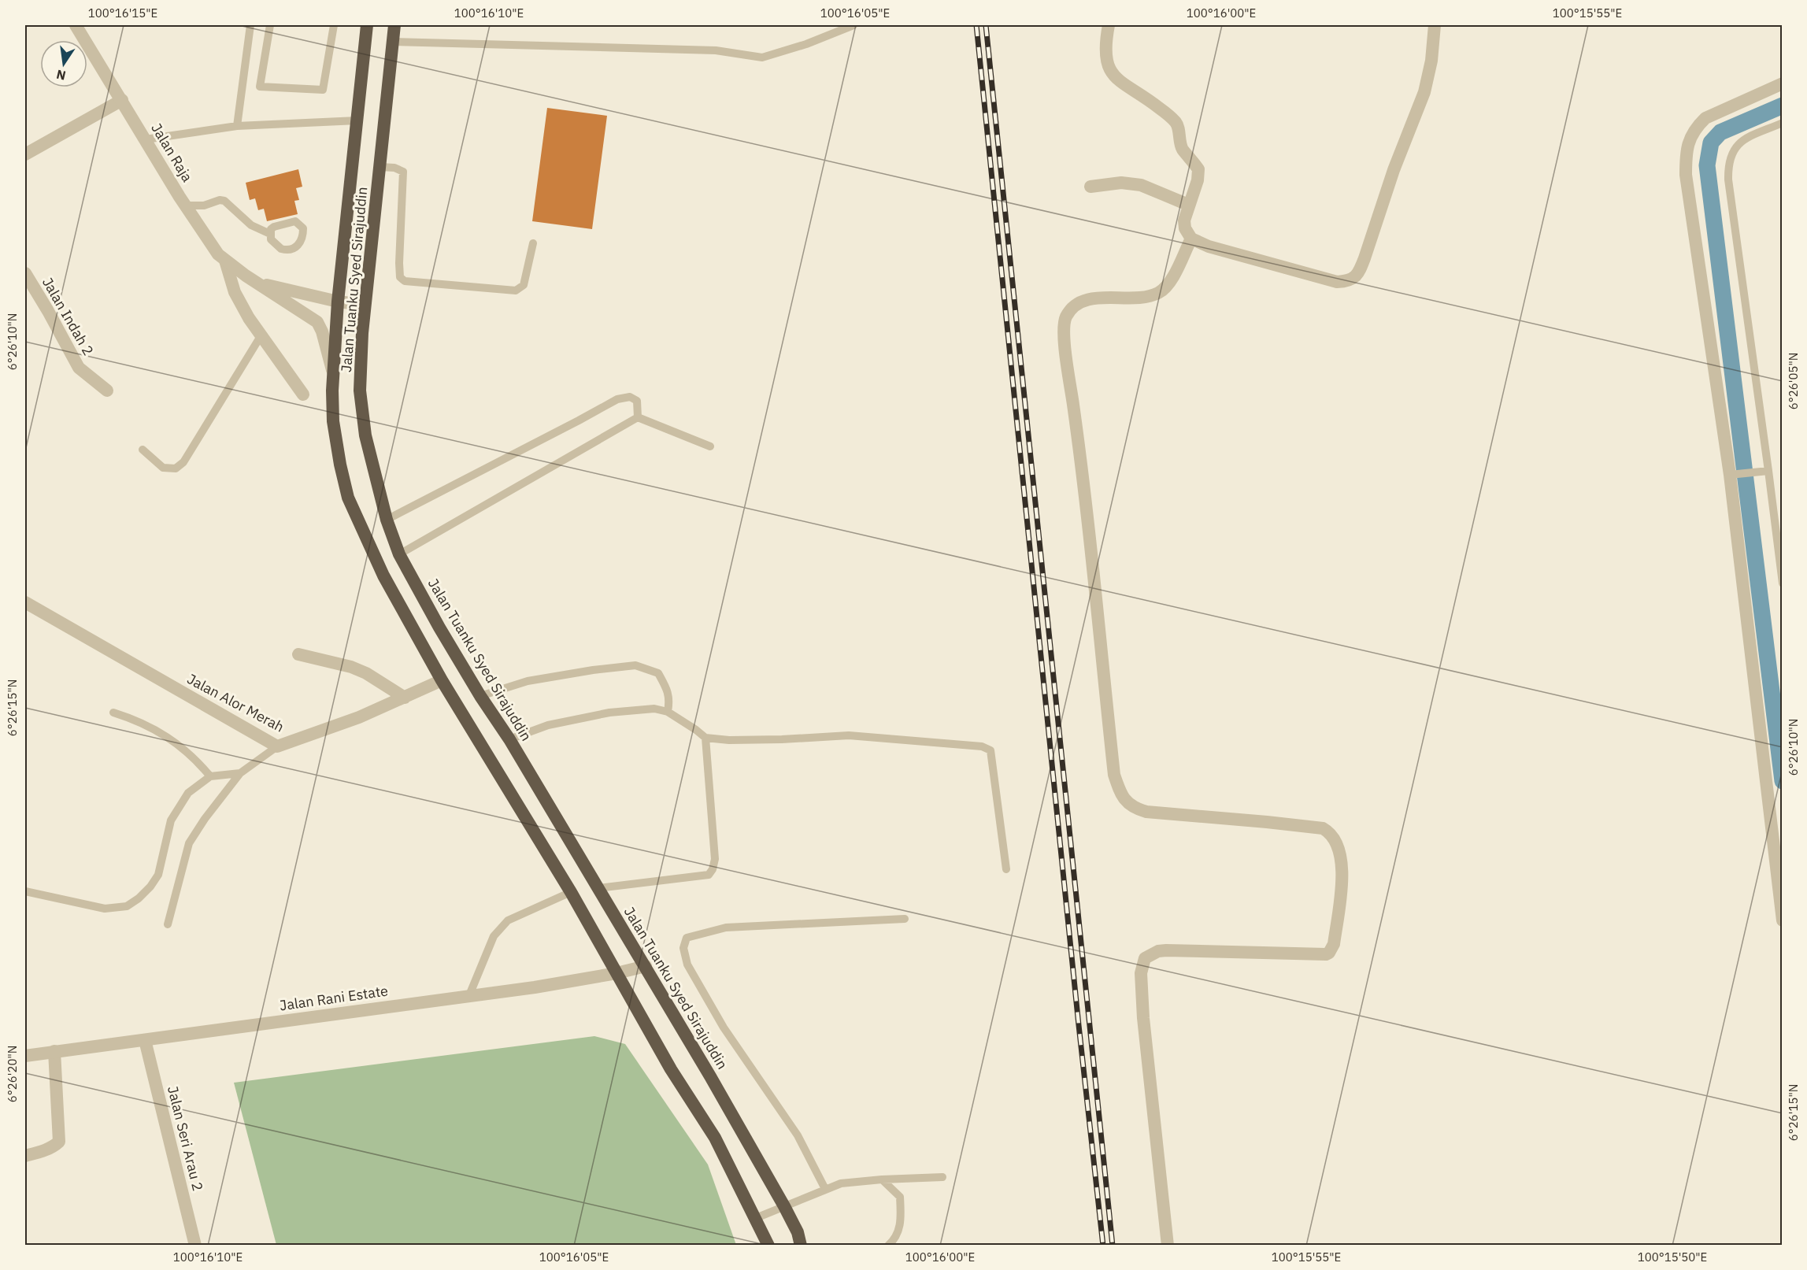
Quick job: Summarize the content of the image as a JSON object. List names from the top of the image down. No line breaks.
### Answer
{"streets":{"highway":["Jalan Tuanku Syed Sirajuddin"],"street":["Jalan Raja","Jalan Indah 2","Jalan Alor Merah","Jalan Rani Estate","Jalan Seri Arau 2"]},"crossings":[["Jalan Raja","Jalan Tuanku Syed Sirajuddin"],["Jalan Tuanku Syed Sirajuddin","Jalan Alor Merah"],["Jalan Tuanku Syed Sirajuddin","Jalan Rani Estate"],["Jalan Rani Estate","Jalan Seri Arau 2"]],"north":"bottom","coordinates":["100°16'15\"E","100°16'10\"E","100°16'05\"E","100°16'00\"E","100°15'55\"E","6°26'10\"N","6°26'05\"N","6°26'15\"N","6°26'20\"N","100°15'50\"E"]}
